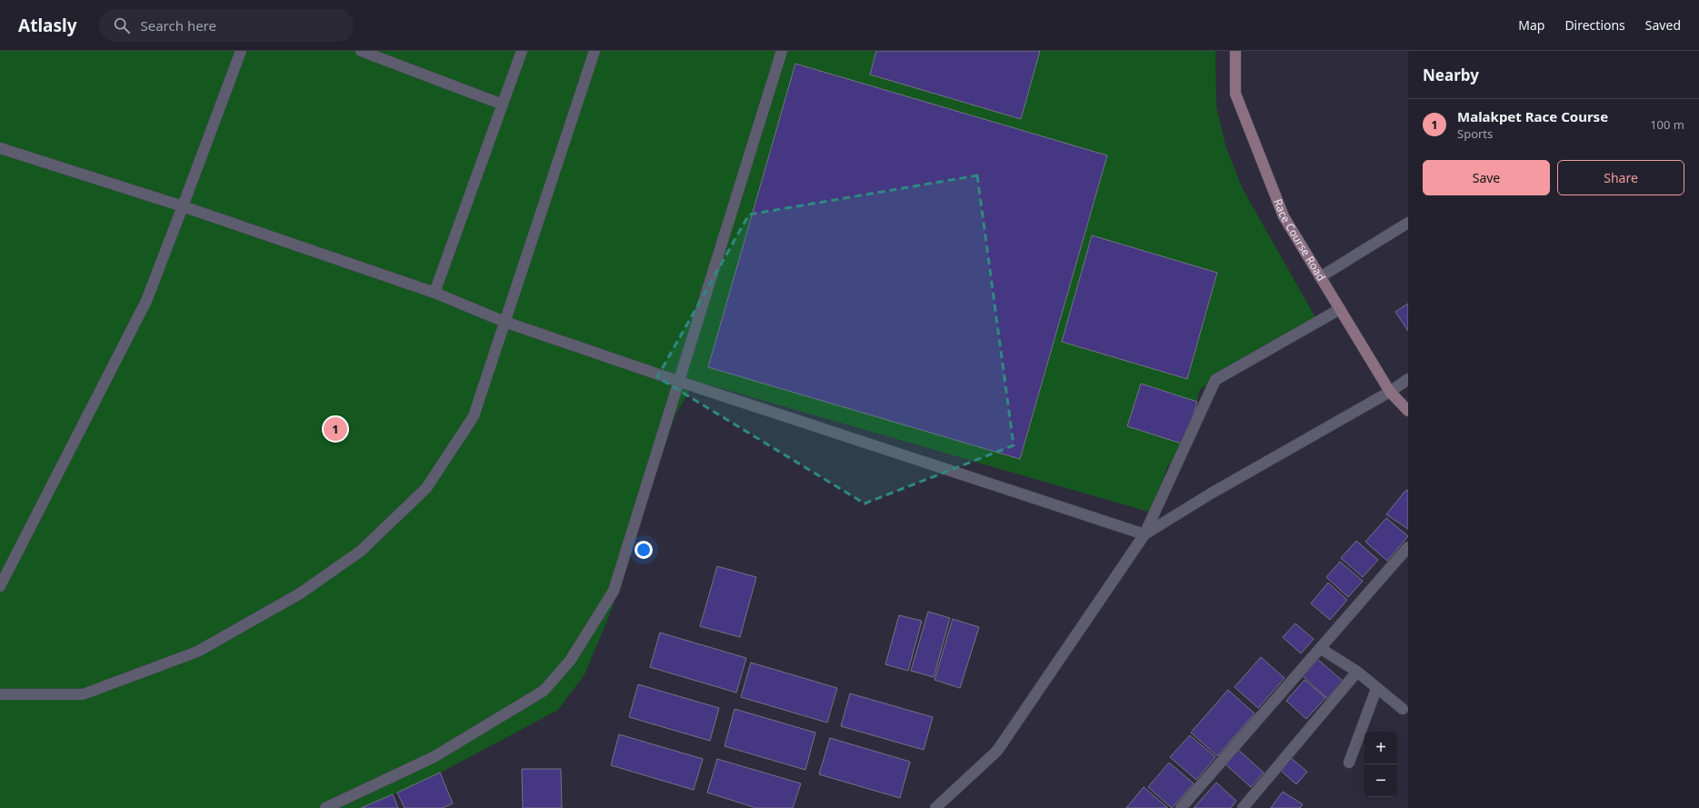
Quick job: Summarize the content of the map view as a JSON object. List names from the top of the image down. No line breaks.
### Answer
{"streets":{"street":["Race Course Road"]},"page":{"header":"Atlasly","search":"Search here","nav":["Map","Directions","Saved"],"heading":"Nearby","list":[{"mark":"1","name":"Malakpet Race Course","note":"Sports","value":"100 m"}],"buttons":["Save","Share"],"pins":"1","map_buttons":["+","−"]}}
